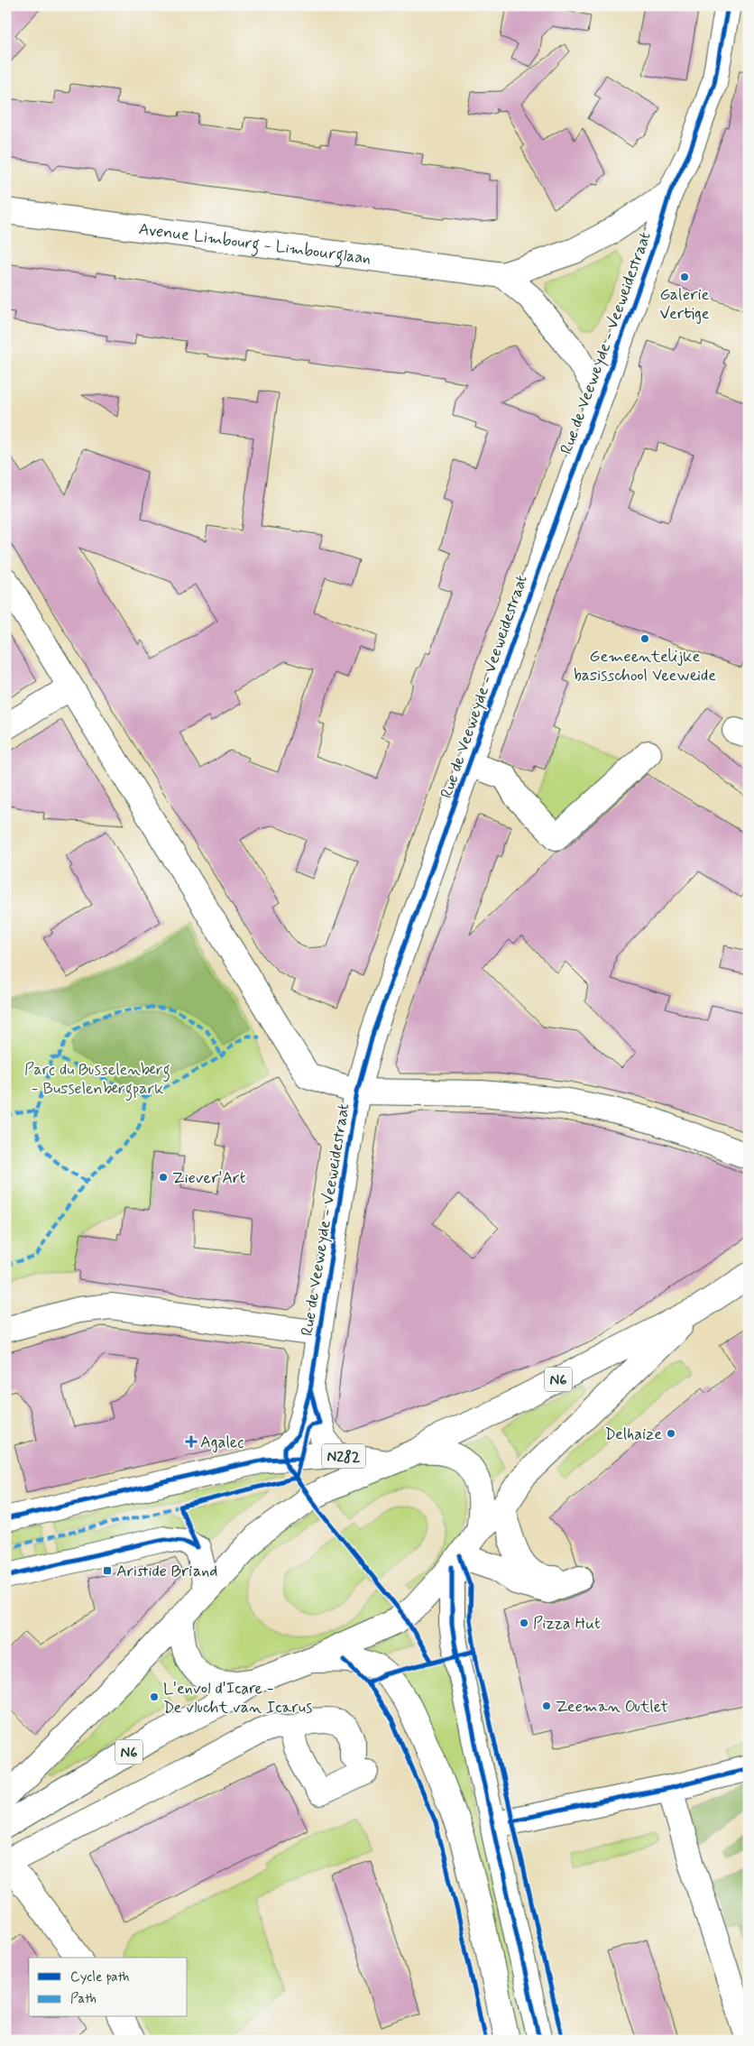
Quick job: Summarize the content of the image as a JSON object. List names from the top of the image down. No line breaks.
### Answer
{"streets":{"street":["Avenue Limbourg - Limbourglaan","Rue de Veeweyde - Veeweidestraat","N6","N282"]},"crossings":[["Avenue Limbourg - Limbourglaan","Rue de Veeweyde - Veeweidestraat"],["Rue de Veeweyde - Veeweidestraat","N282"],["N6","N282"]],"parks":["Parc du Busselenberg - Busselenbergpark"],"places":{"other":["Galerie Vertige","Gemeentelijke basisschool Veeweide","Ziever'Art","Delhaize","Pizza Hut","L'envol d'Icare - De vlucht van Icarus","Zeeman Outlet"],"health":["Agalec"],"transit":["Aristide Briand"]},"legend":["Cycle path","Path"]}
